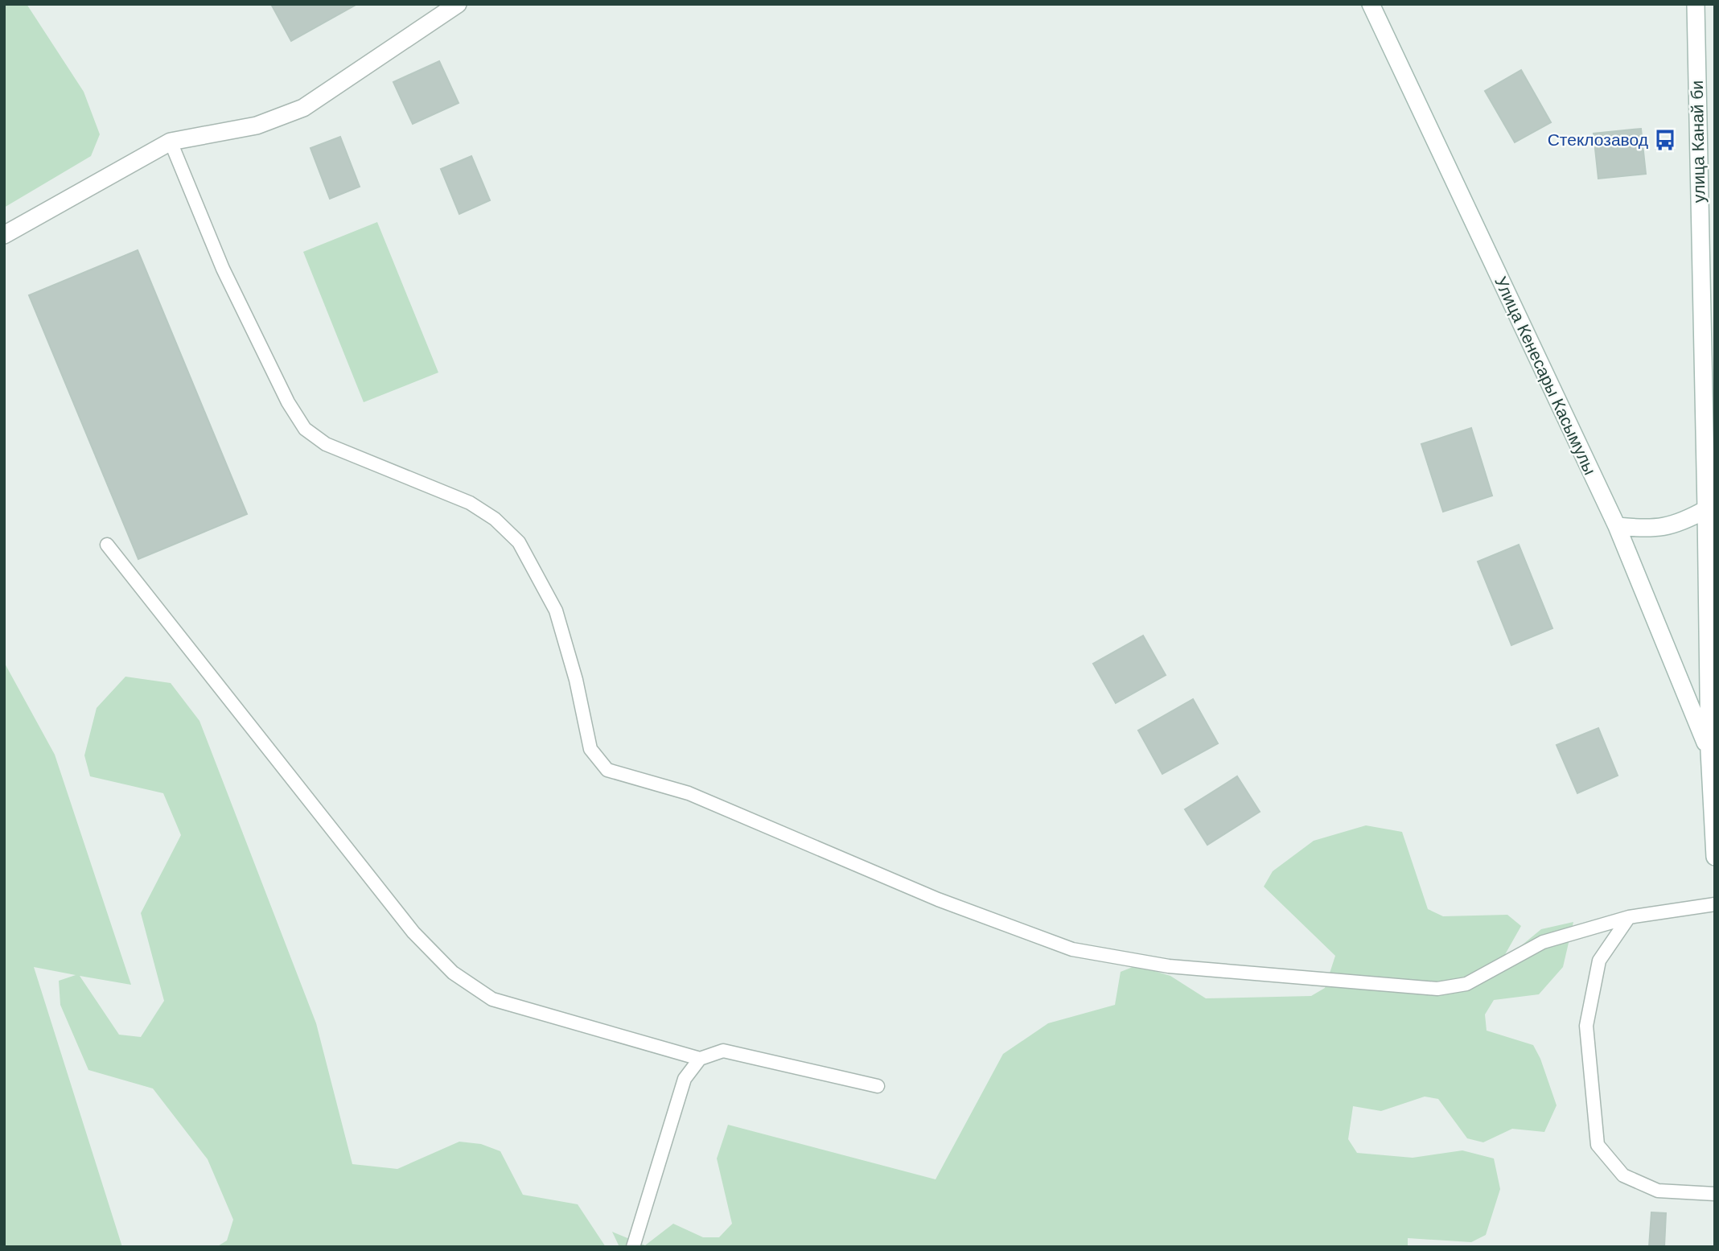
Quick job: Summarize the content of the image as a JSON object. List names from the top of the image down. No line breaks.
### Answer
{"streets":{"main road":["улица Канай би","Улица Кенесары Касымулы"]},"crossings":[["улица Канай би","Улица Кенесары Касымулы"]],"places":{"bus stop":["Стеклозавод"]}}
